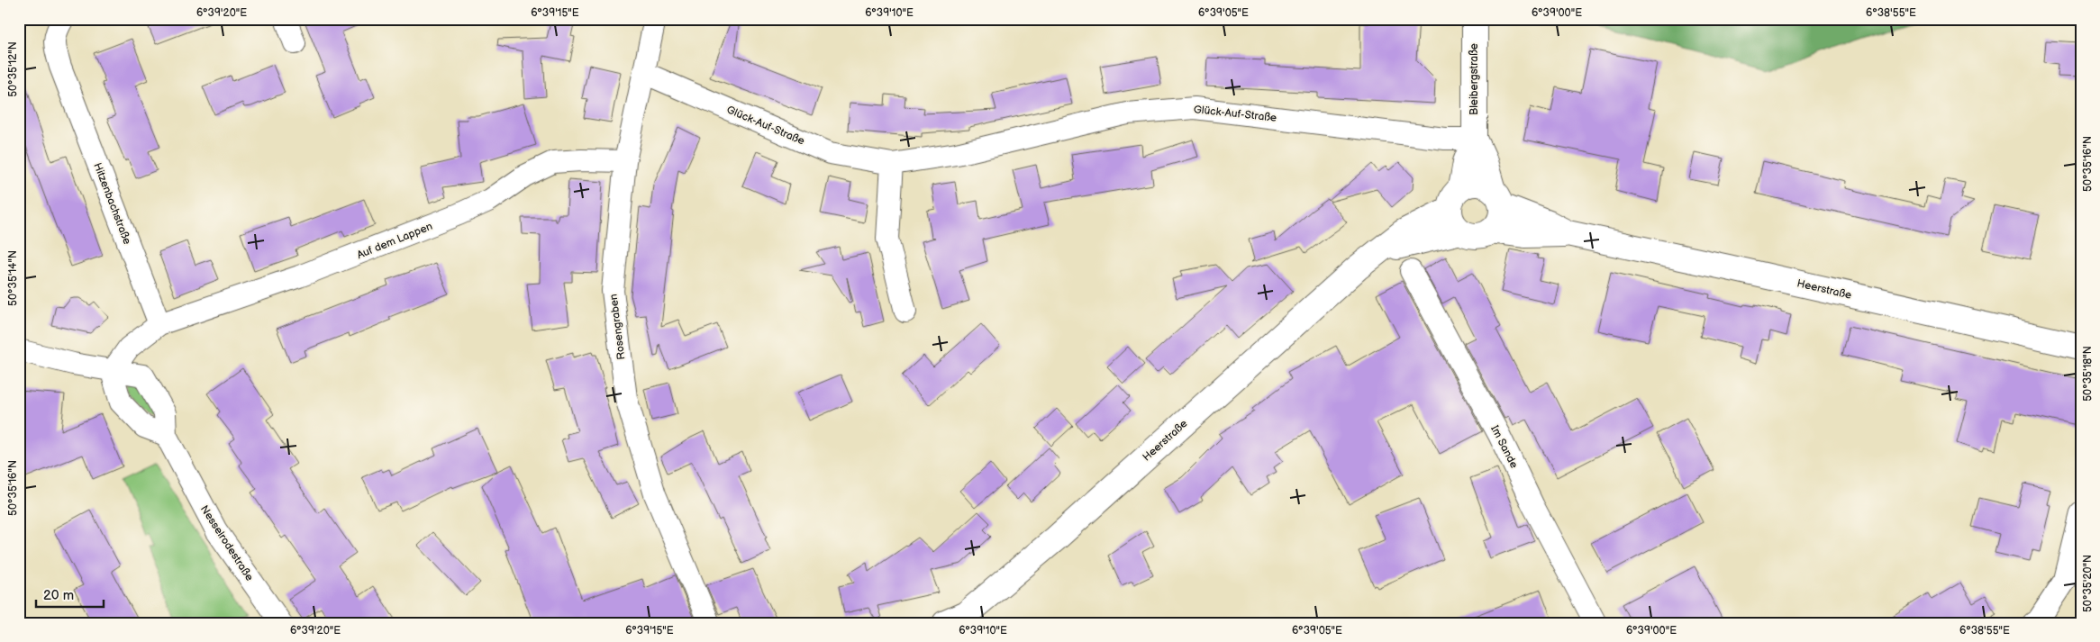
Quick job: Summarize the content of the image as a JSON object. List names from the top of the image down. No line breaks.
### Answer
{"streets":{"main road":["Bleibergstraße","Heerstraße"],"street":["Glück-Auf-Straße","Hitzenbachstraße","Auf dem Lappen","Rosengraben","Im Sande","Nesselrodestraße"]},"crossings":[["Bleibergstraße","Glück-Auf-Straße"],["Bleibergstraße","Heerstraße"],["Glück-Auf-Straße","Rosengraben"],["Hitzenbachstraße","Auf dem Lappen"],["Auf dem Lappen","Rosengraben"]],"scale_bar":"20 m","coordinates":["6°39'20\"E","6°39'15\"E","6°39'10\"E","6°39'05\"E","6°39'00\"E","6°38'55\"E","50°35'12\"N","50°35'16\"N","50°35'14\"N","50°35'18\"N","50°35'20\"N"]}
